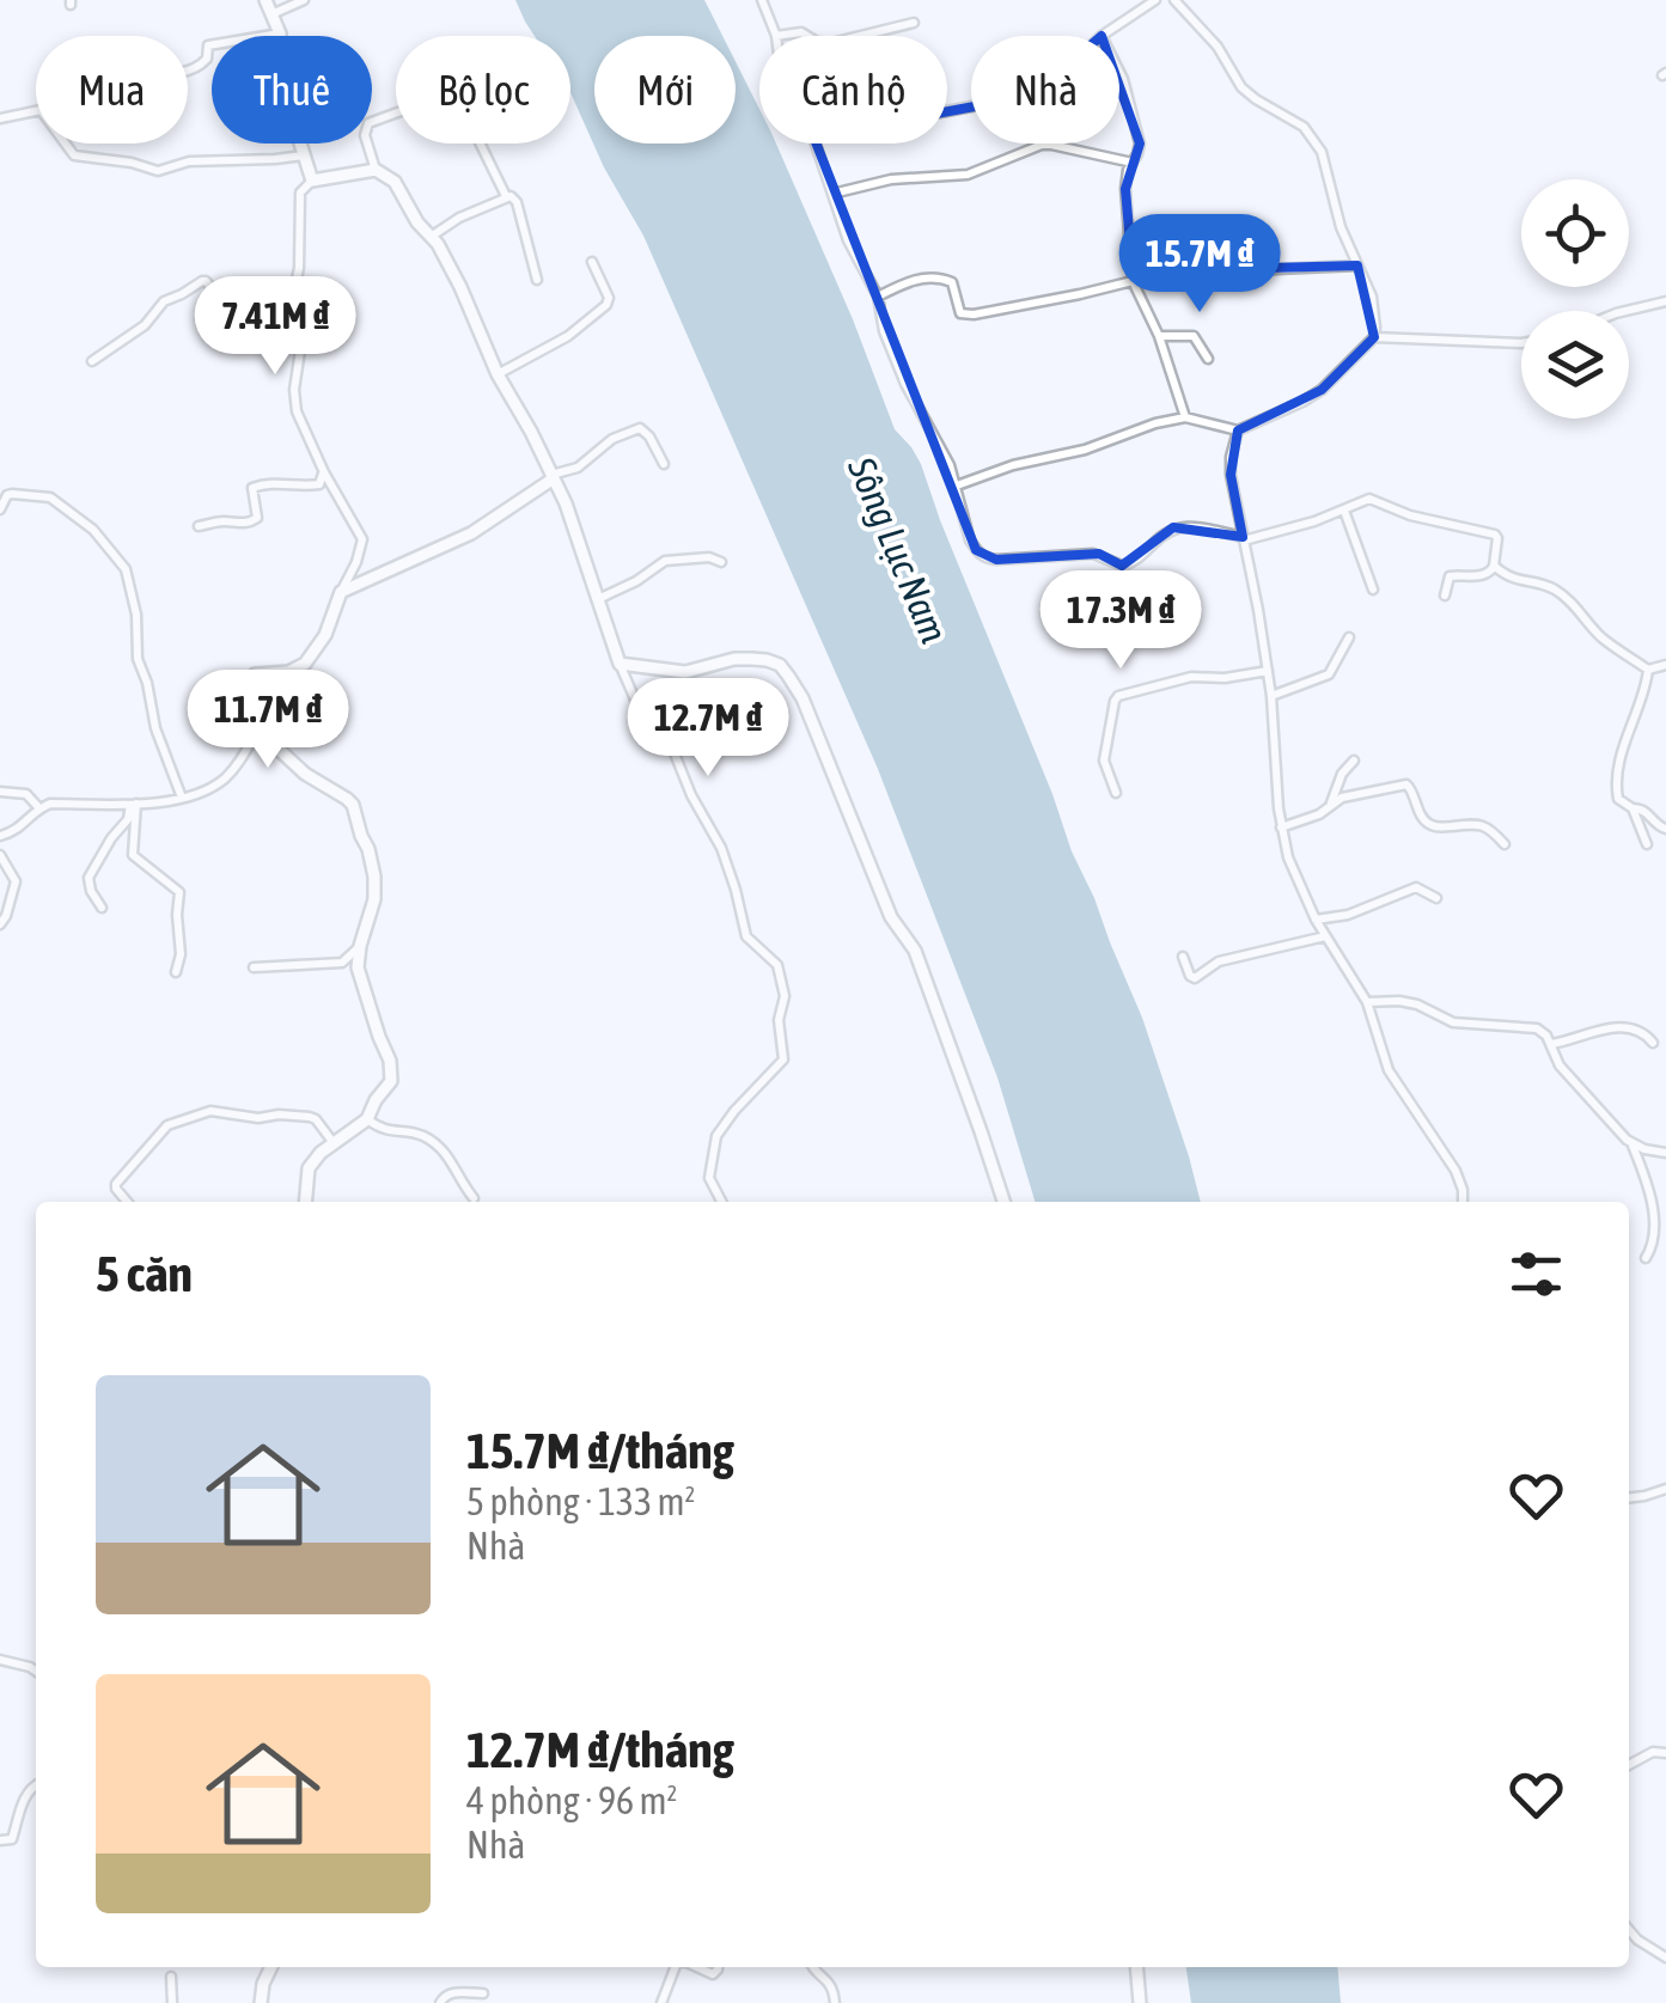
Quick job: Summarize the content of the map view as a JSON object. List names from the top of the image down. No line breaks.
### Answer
{"water":["Sông Lục Nam"],"page":{"chip":["Mua","Thuê","Bộ lọc","Mới","Căn hộ","Nhà"],"price":["15.7M ₫","7.41M ₫","17.3M ₫","11.7M ₫","12.7M ₫"],"heading":"5 căn","list":[{"name":"15.7M ₫/tháng","note":"5 phòng · 133 m² · Nhà"},{"name":"12.7M ₫/tháng","note":"4 phòng · 96 m² · Nhà"}]}}
